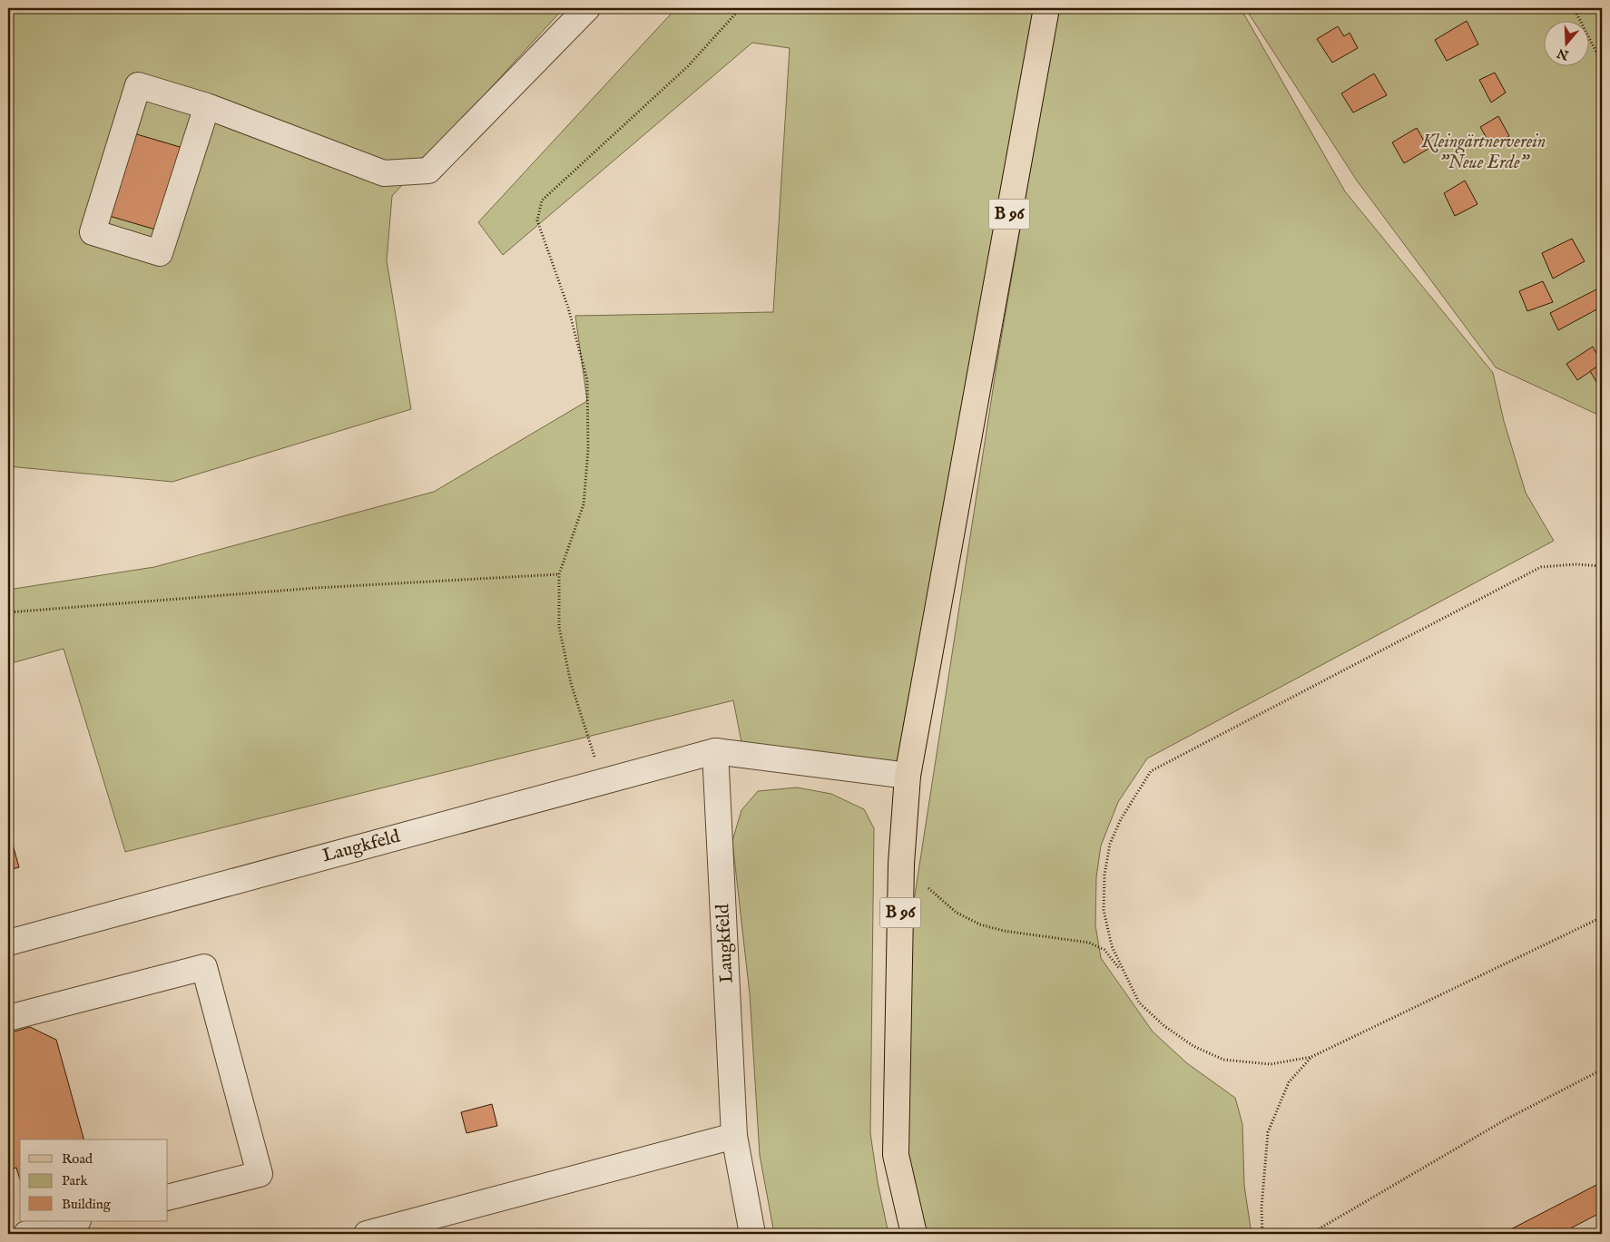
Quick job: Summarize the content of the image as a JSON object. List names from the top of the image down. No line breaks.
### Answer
{"streets":{"main road":["B 96"],"street":["Laugkfeld"]},"crossings":[["B 96","Laugkfeld"]],"parks":["Kleingärtnerverein \"Neue Erde\""],"legend":["Road","Park","Building"],"north":"bottom"}
